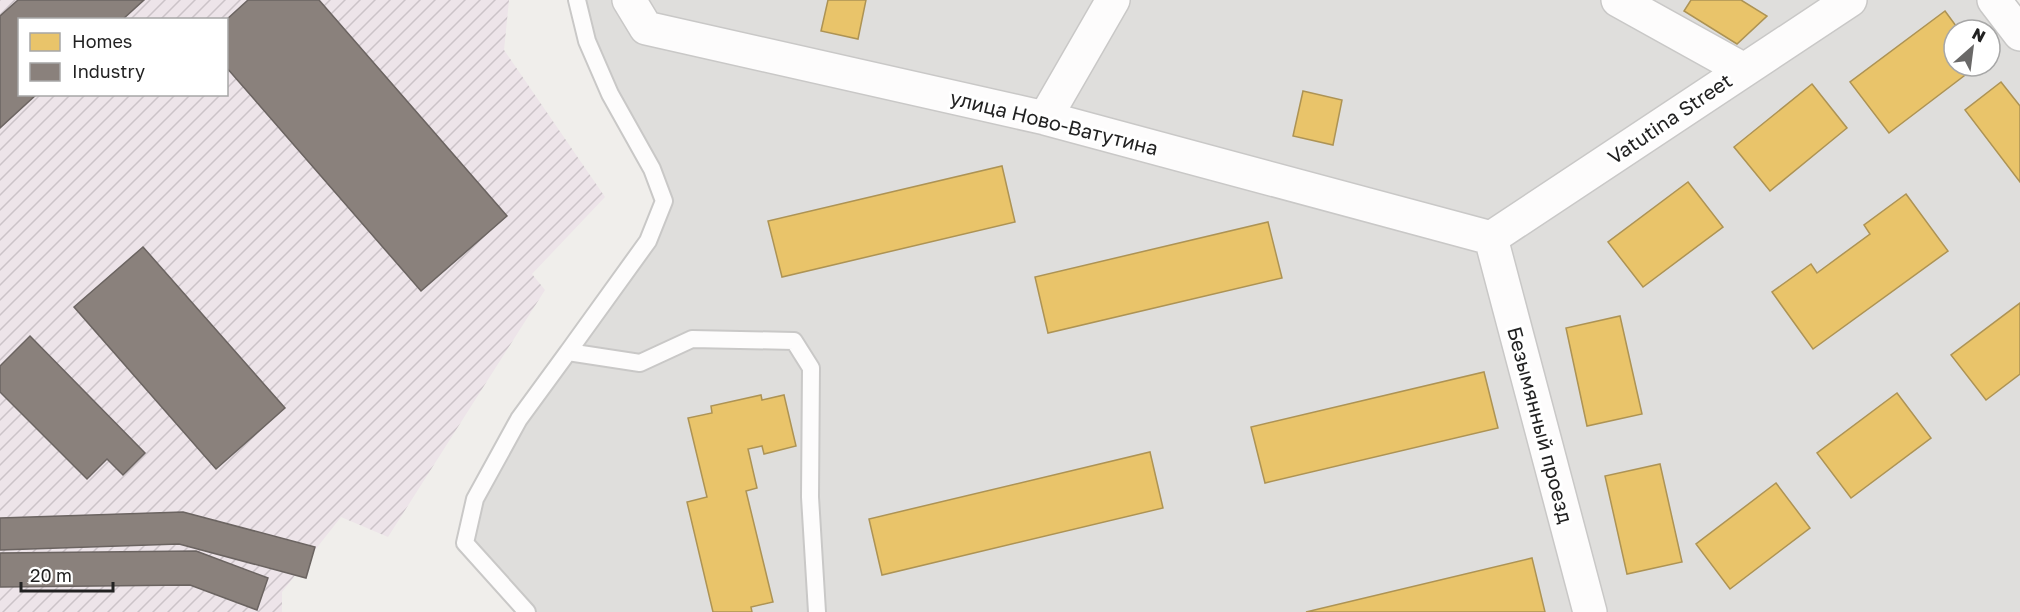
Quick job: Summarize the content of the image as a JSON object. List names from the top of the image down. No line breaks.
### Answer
{"streets":{"street":["Vatutina Street","улица Ново-Ватутина","Безымянный проезд"]},"crossings":[["Vatutina Street","улица Ново-Ватутина"],["Vatutina Street","Безымянный проезд"],["улица Ново-Ватутина","Безымянный проезд"]],"legend":["Homes","Industry"],"scale_bar":"20 m","north":"top right"}
